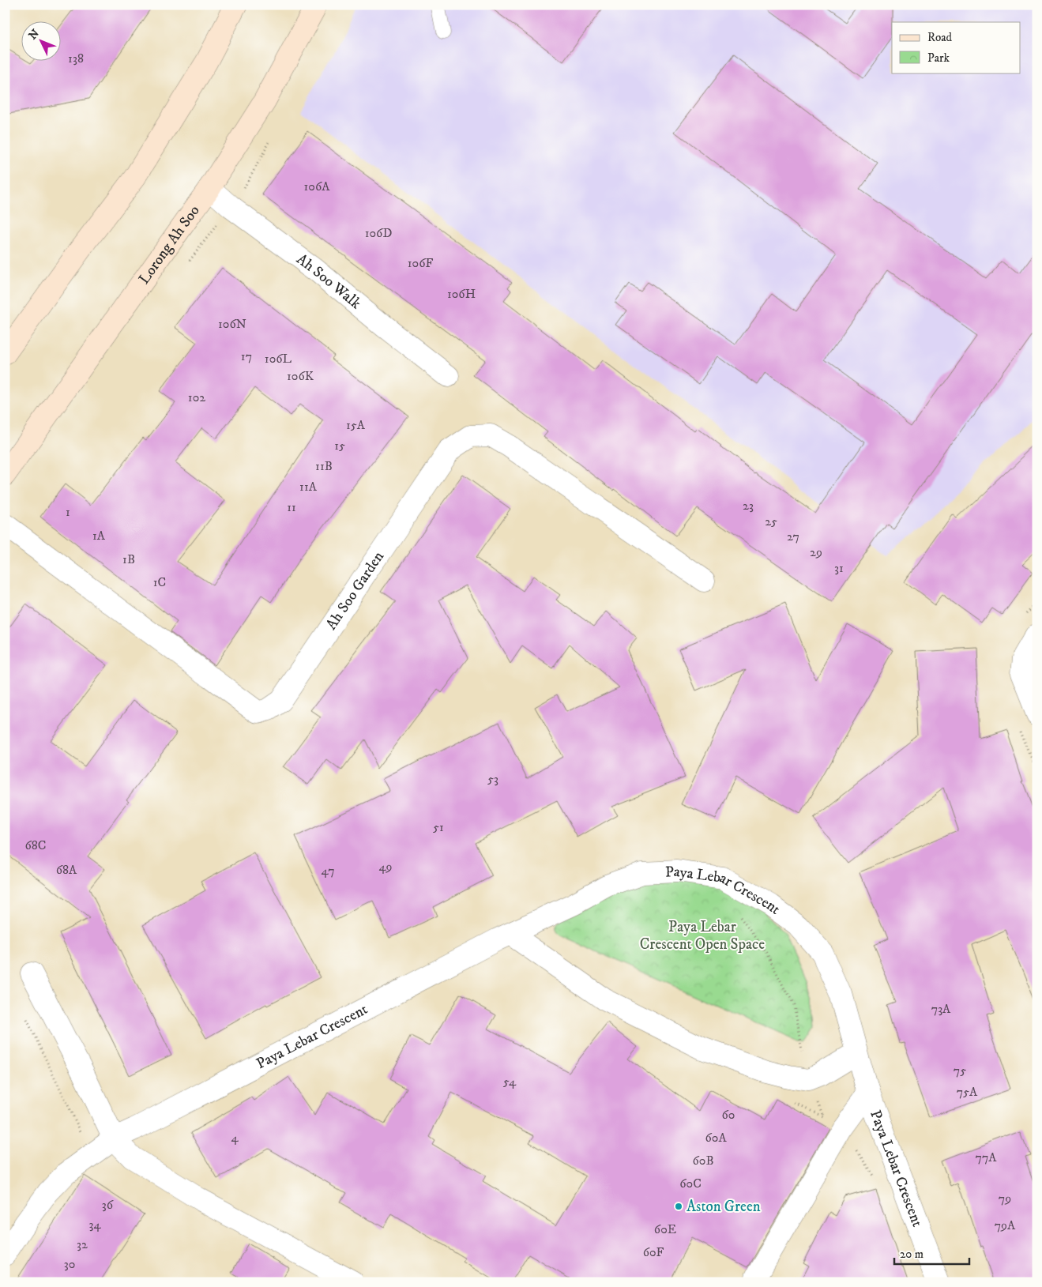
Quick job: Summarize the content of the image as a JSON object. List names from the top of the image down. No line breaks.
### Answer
{"streets":{"main road":["Lorong Ah Soo"],"street":["Ah Soo Walk","Ah Soo Garden","Paya Lebar Crescent"]},"crossings":[["Lorong Ah Soo","Ah Soo Walk"]],"parks":["Paya Lebar Crescent Open Space"],"places":["Aston Green"],"house_numbers":["138","106A","106D","106F","106H","106N","17","106L","106K","102","15A","15","11B","11A","23","11","1","25","1A","27","29","1B","31","1C","53","51","68C","49","68A","47","73A","75","54","75A","60","4","60A","77A","60B","60C","79","36","34","79A","60E","32","60F","30"],"legend":["Road","Park"],"scale_bar":"20 m","north":"top left"}
